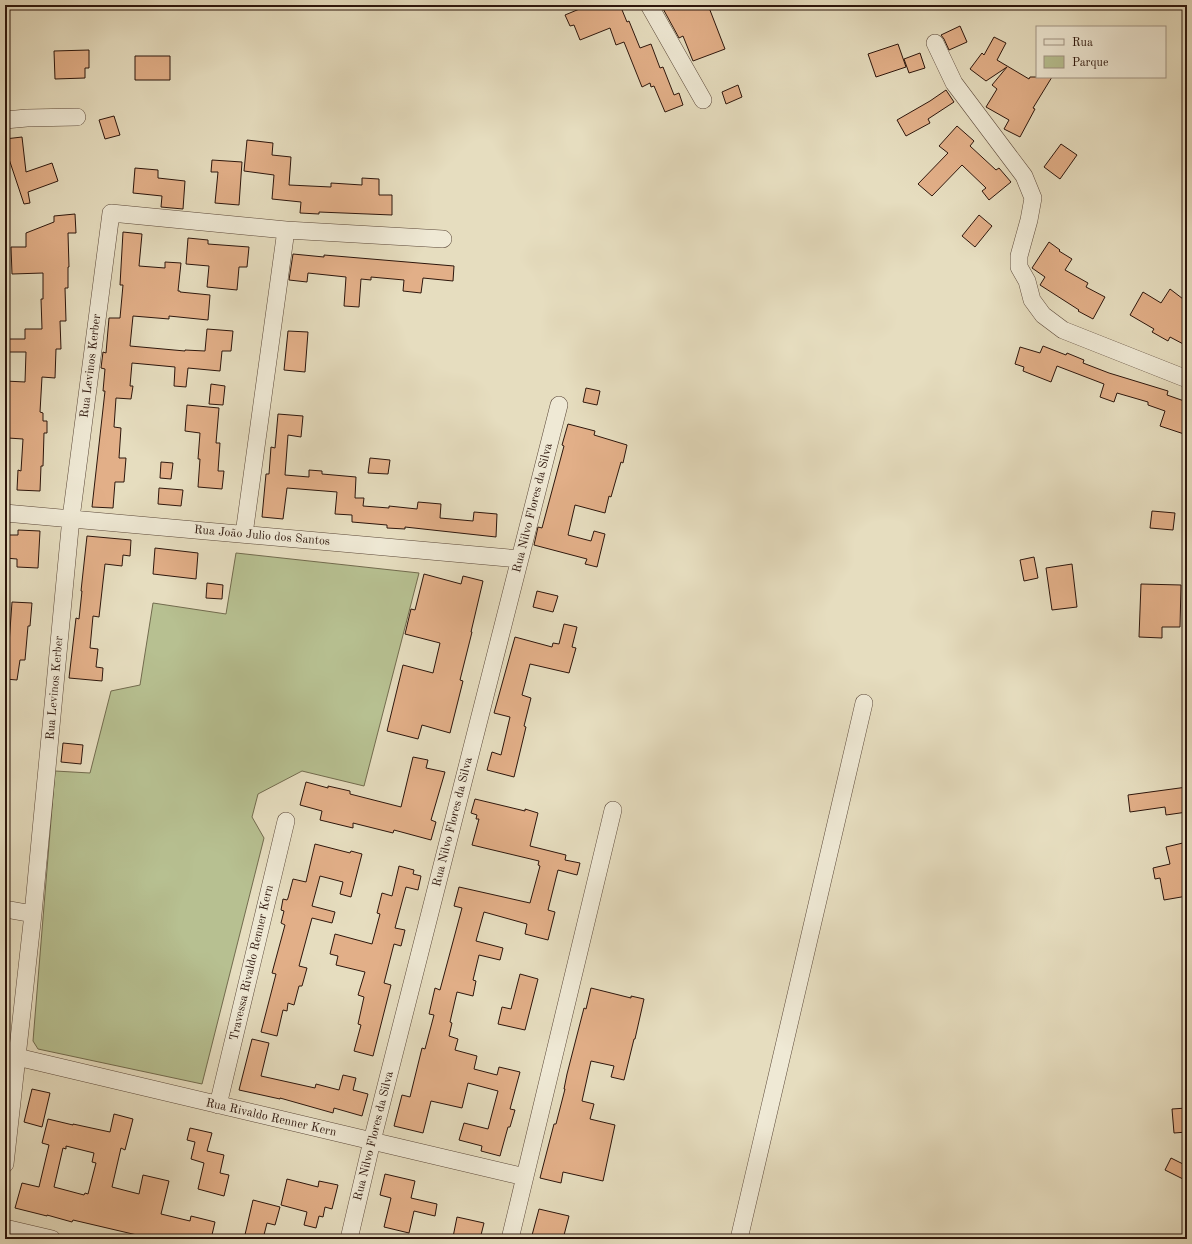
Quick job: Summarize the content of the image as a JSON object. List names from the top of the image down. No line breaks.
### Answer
{"streets":{"street":["Rua Levinos Kerber","Rua Nilvo Flores da Silva","Rua João Julio dos Santos","Travessa Rivaldo Renner Kern","Rua Rivaldo Renner Kern"]},"crossings":[["Rua Levinos Kerber","Rua João Julio dos Santos"],["Rua Levinos Kerber","Rua Rivaldo Renner Kern"],["Rua Nilvo Flores da Silva","Rua João Julio dos Santos"],["Rua Nilvo Flores da Silva","Rua Rivaldo Renner Kern"],["Travessa Rivaldo Renner Kern","Rua Rivaldo Renner Kern"]],"legend":["Rua","Parque"]}
